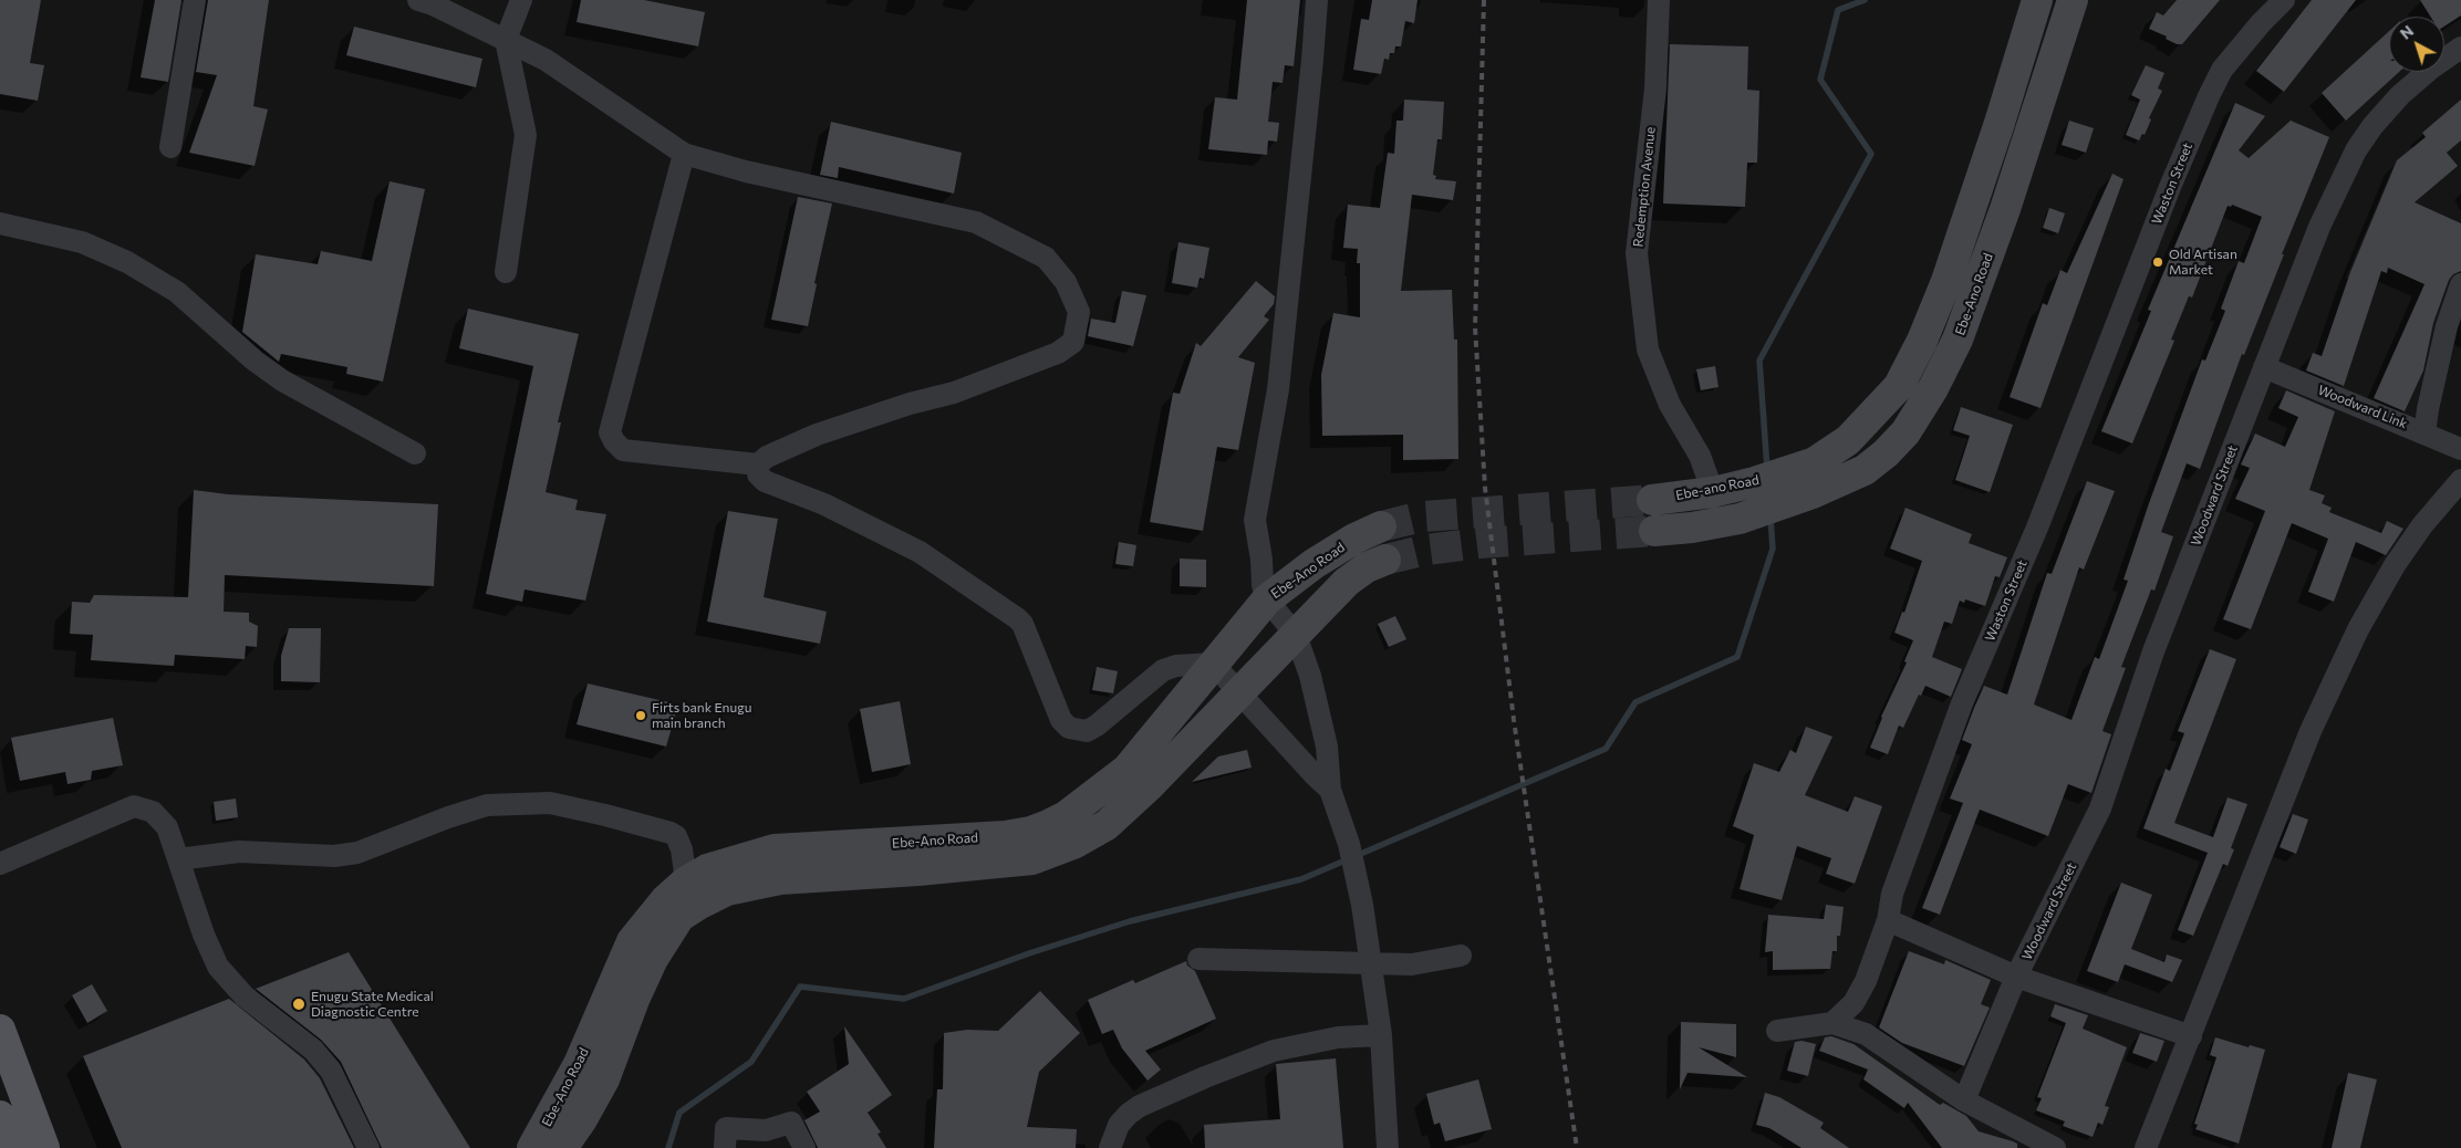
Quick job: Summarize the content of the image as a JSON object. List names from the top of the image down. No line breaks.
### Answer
{"streets":{"main road":["Ebe-Ano Road","Ebe-ano Road"],"street":["Waston Street","Redemption Avenue","Woodward Link","Woodward Street"]},"crossings":[["Redemption Avenue","Ebe-ano Road"],["Woodward Link","Woodward Street"]],"places":["Old Artisan Market","Firts bank Enugu main branch","Enugu State Medical Diagnostic Centre"],"north":"top left"}
